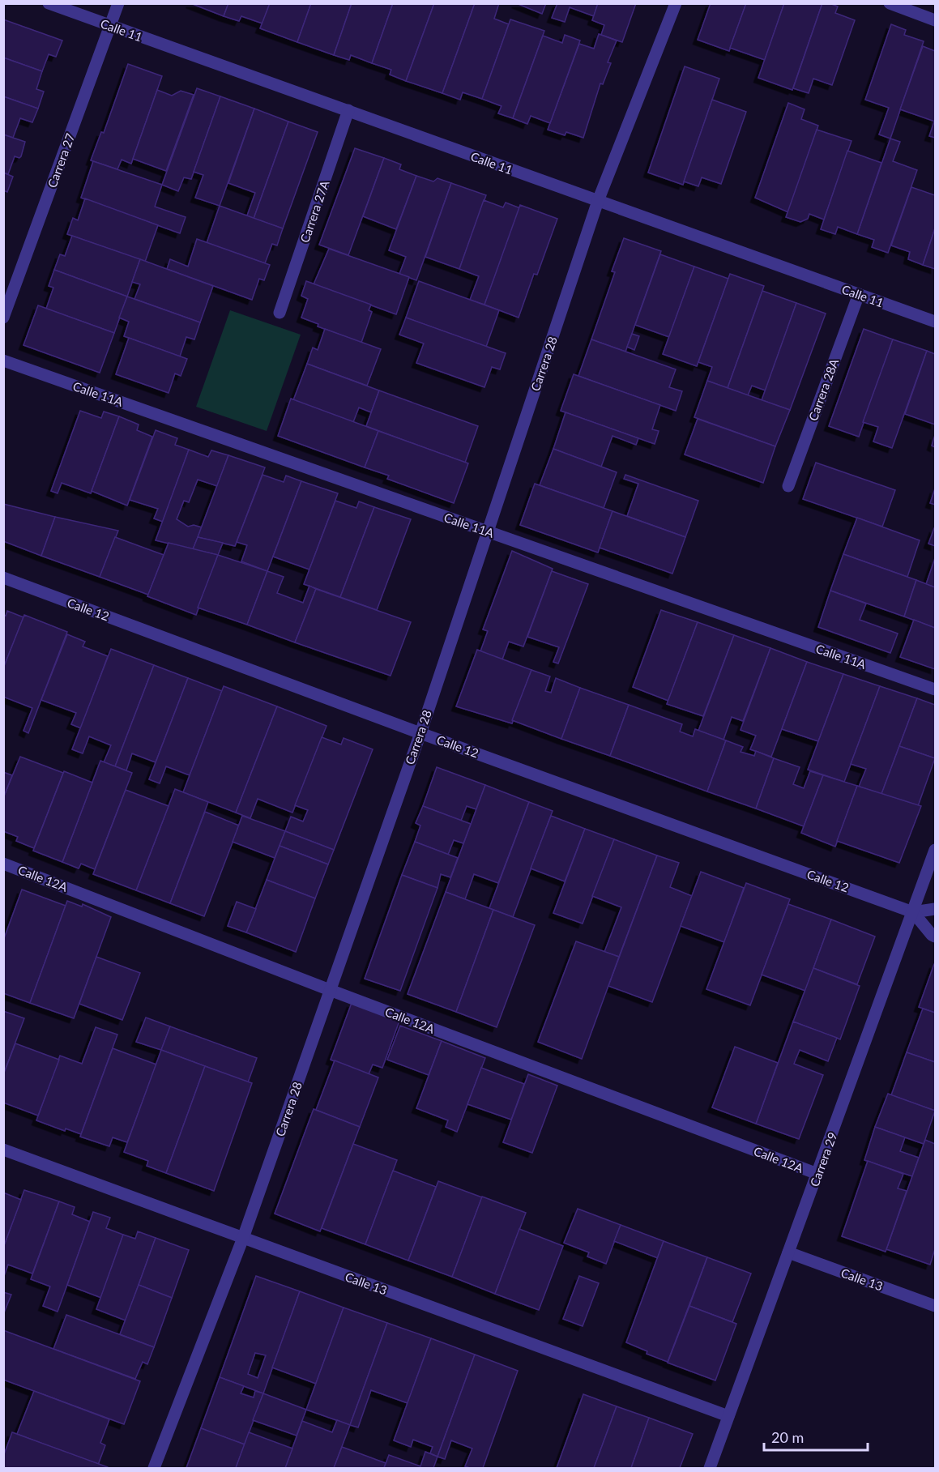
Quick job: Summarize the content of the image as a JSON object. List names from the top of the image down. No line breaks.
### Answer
{"streets":{"street":["Calle 11","Carrera 27","Carrera 27A","Carrera 28","Carrera 28A","Calle 11A","Calle 12","Calle 12A","Carrera 29","Calle 13"]},"crossings":[["Calle 11","Carrera 27"],["Calle 11","Carrera 27A"],["Calle 11","Carrera 28"],["Calle 11","Carrera 28A"],["Carrera 28","Calle 11A"],["Carrera 28","Calle 12"],["Carrera 28","Calle 12A"],["Carrera 28","Calle 13"],["Calle 12","Carrera 29"],["Calle 12A","Carrera 29"],["Carrera 29","Calle 13"]],"scale_bar":"20 m"}
